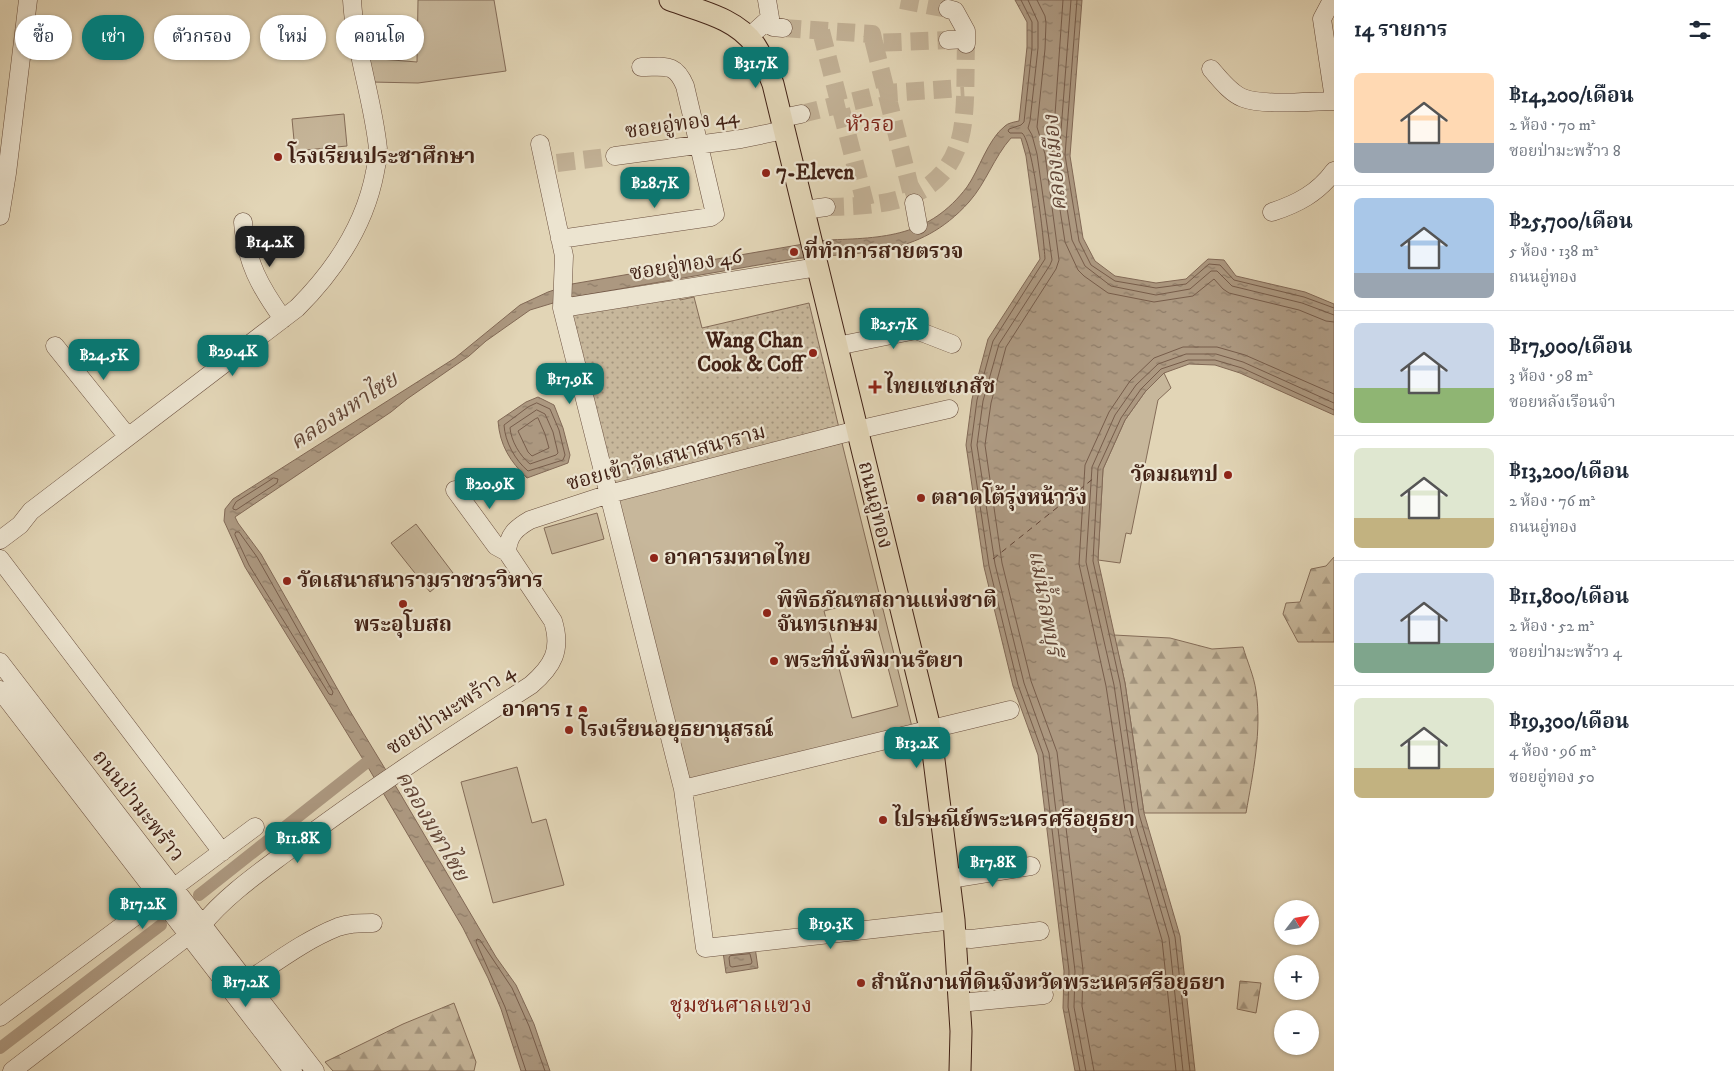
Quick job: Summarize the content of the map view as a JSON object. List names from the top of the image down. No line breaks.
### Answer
{"streets":{"main road":["ถนนอู่ทอง"],"street":["ซอยอู่ทอง 44","ซอยอู่ทอง 46","ซอยเข้าวัดเสนาสนาราม","ซอยป่ามะพร้าว 4","ถนนป่ามะพร้าว"]},"crossings":[["ซอยอู่ทอง 44","ถนนอู่ทอง"],["ซอยอู่ทอง 46","ถนนอู่ทอง"],["ซอยเข้าวัดเสนาสนาราม","ถนนอู่ทอง"],["ซอยเข้าวัดเสนาสนาราม","ซอยป่ามะพร้าว 4"],["ซอยป่ามะพร้าว 4","ถนนป่ามะพร้าว"]],"districts":["หัวรอ","ชุมชนศาลแขวง"],"water":["คลองเมือง","คลองมหาไชย","แม่น้ำลพบุรี"],"places":{"other":["โรงเรียนประชาศึกษา","7-Eleven","ที่ทำการสายตรวจ","Wang Chan Cook & Coff","วัดมณฑป","ตลาดโต้รุ่งหน้าวัง","อาคารมหาดไทย","วัดเสนาสนารามราชวรวิหาร","พระอุโบสถ","พิพิธภัณฑสถานแห่งชาติ จันทรเกษม","พระที่นั่งพิมานรัตยา","อาคาร 1","โรงเรียนอยุธยานุสรณ์","ไปรษณีย์พระนครศรีอยุธยา","สำนักงานที่ดินจังหวัดพระนครศรีอยุธยา"],"health":["ไทยแซเภสัช"]},"north":"top right","page":{"heading":"14 รายการ","chip":["ซื้อ","เช่า","ตัวกรอง","ใหม่","คอนโด"],"price":["฿31.7K","฿28.7K","฿14.2K","฿25.7K","฿29.4K","฿24.5K","฿17.9K","฿20.9K","฿13.2K","฿11.8K","฿17.8K","฿17.2K","฿19.3K","฿17.2K"],"list":[{"name":"฿14,200/เดือน","note":"2 ห้อง · 70 m² · ซอยป่ามะพร้าว 8"},{"name":"฿25,700/เดือน","note":"5 ห้อง · 138 m² · ถนนอู่ทอง"},{"name":"฿17,900/เดือน","note":"3 ห้อง · 98 m² · ซอยหลังเรือนจำ"},{"name":"฿13,200/เดือน","note":"2 ห้อง · 76 m² · ถนนอู่ทอง"},{"name":"฿11,800/เดือน","note":"2 ห้อง · 52 m² · ซอยป่ามะพร้าว 4"},{"name":"฿19,300/เดือน","note":"4 ห้อง · 96 m² · ซอยอู่ทอง 50"}],"map_buttons":["+","−"]}}
